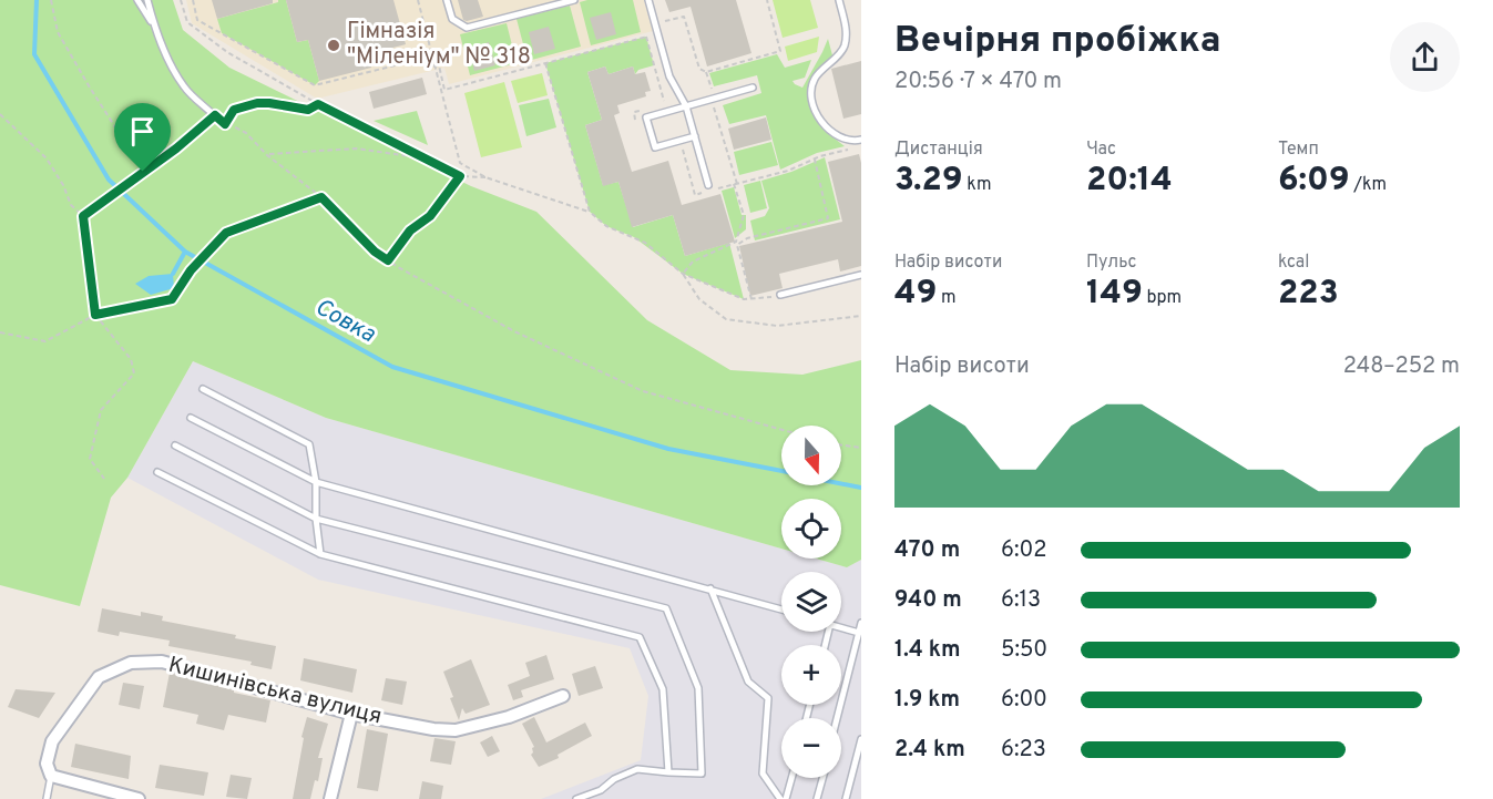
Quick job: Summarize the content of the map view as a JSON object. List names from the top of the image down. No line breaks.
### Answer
{"streets":{"street":["Кишинівська вулиця"]},"water":["Совка"],"places":["Гімназія \"Міленіум\" № 318"],"north":"bottom","page":{"heading":["Вечірня пробіжка","20:56 · 7 × 470 m"],"stats":[["Дистанція","3.29 km"],["Час","20:14"],["Темп","6:09 /km"],["Набір висоти","49 m"],["Пульс","149 bpm"],["kcal","223"]],"chart":["Набір висоти","248–252 m"],"map_buttons":["+","−"],"list":[{"name":"470 m","note":"6:02"},{"name":"940 m","note":"6:13"},{"name":"1.4 km","note":"5:50"},{"name":"1.9 km","note":"6:00"},{"name":"2.4 km","note":"6:23"}]}}
